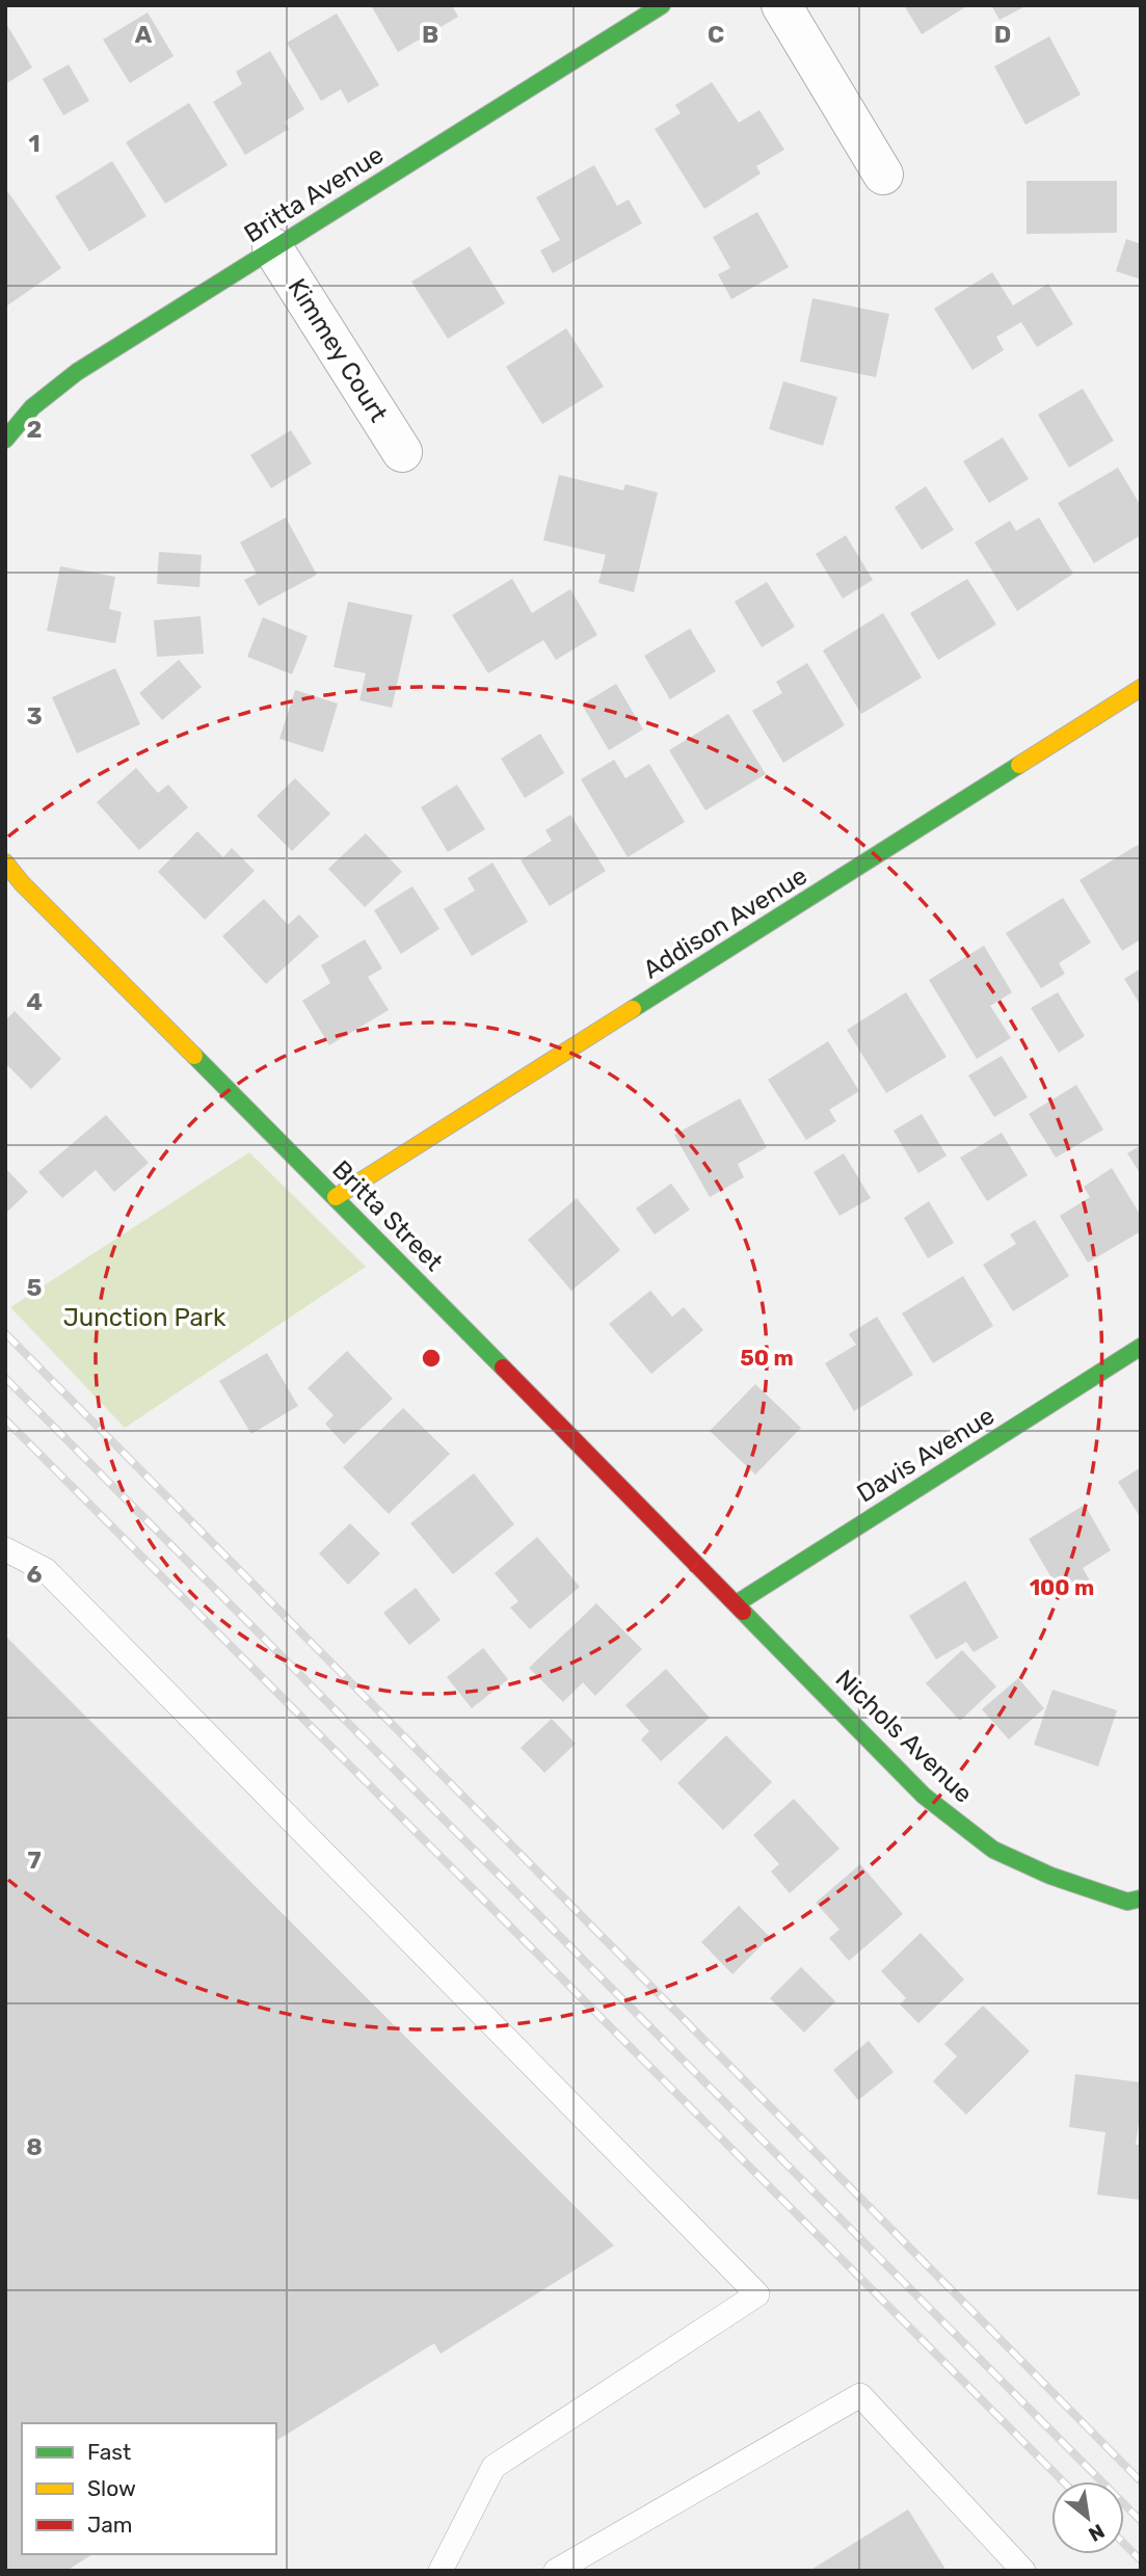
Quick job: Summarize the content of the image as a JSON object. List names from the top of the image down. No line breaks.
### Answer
{"streets":{"street":["Britta Avenue","Kimmey Court","Addison Avenue","Britta Street","Davis Avenue","Nichols Avenue"]},"crossings":[["Britta Avenue","Kimmey Court"],["Addison Avenue","Britta Street"],["Britta Street","Davis Avenue"],["Britta Street","Nichols Avenue"],["Davis Avenue","Nichols Avenue"]],"parks":["Junction Park"],"legend":["Fast","Slow","Jam"],"north":"bottom right","grid":{"columns":["A","B","C","D"],"rows":["1","2","3","4","5","6","7","8"]},"rings":["50 m","100 m"]}
